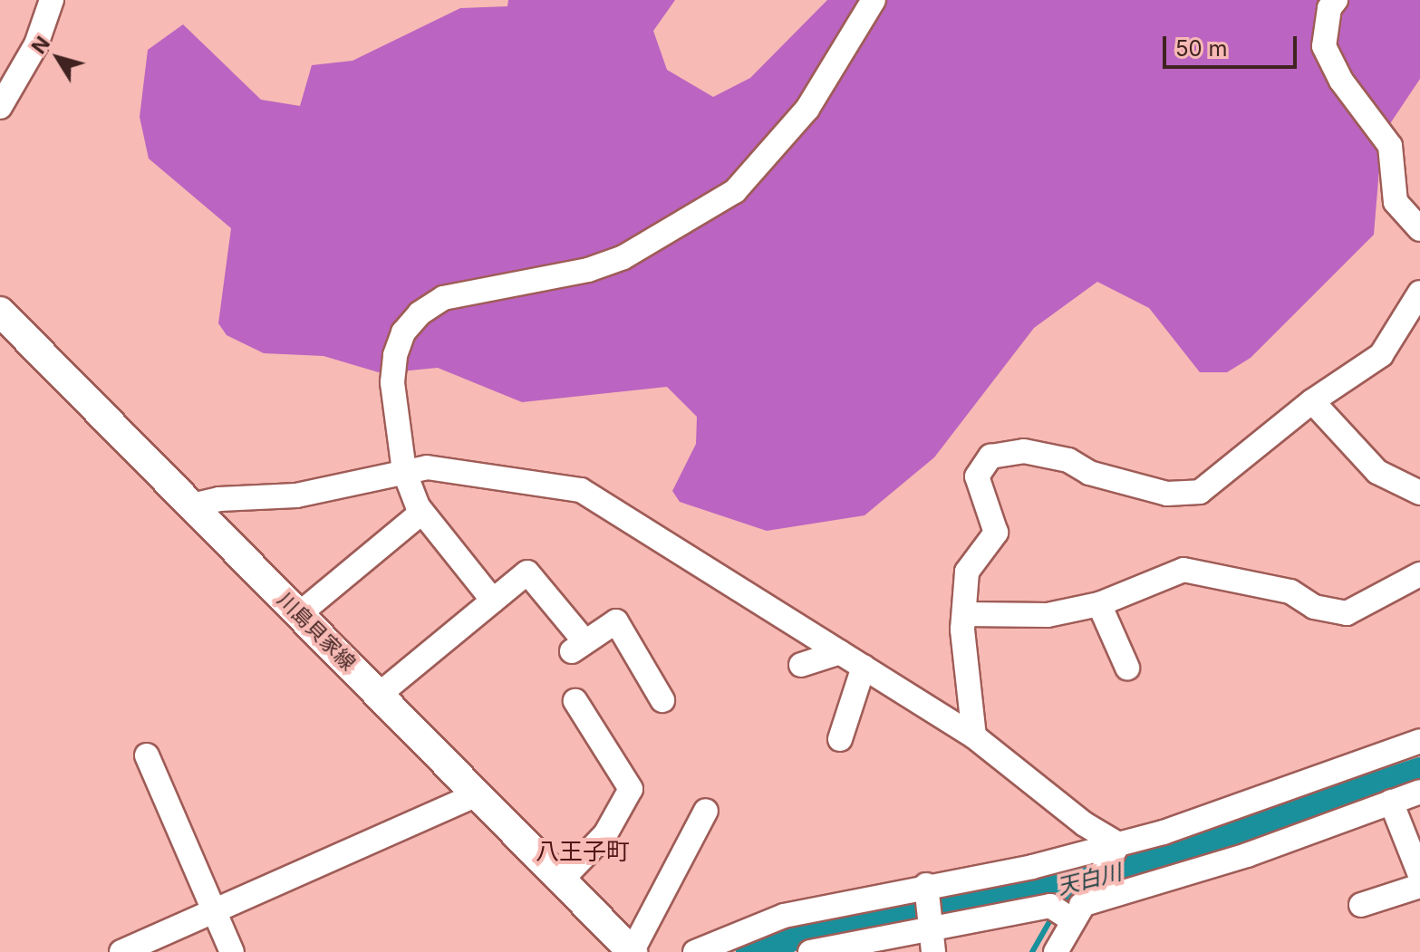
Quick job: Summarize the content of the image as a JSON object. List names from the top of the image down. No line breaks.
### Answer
{"streets":{"main road":["川島貝家線"]},"districts":["八王子町"],"water":["天白川"],"scale_bar":"50 m","north":"top left"}
